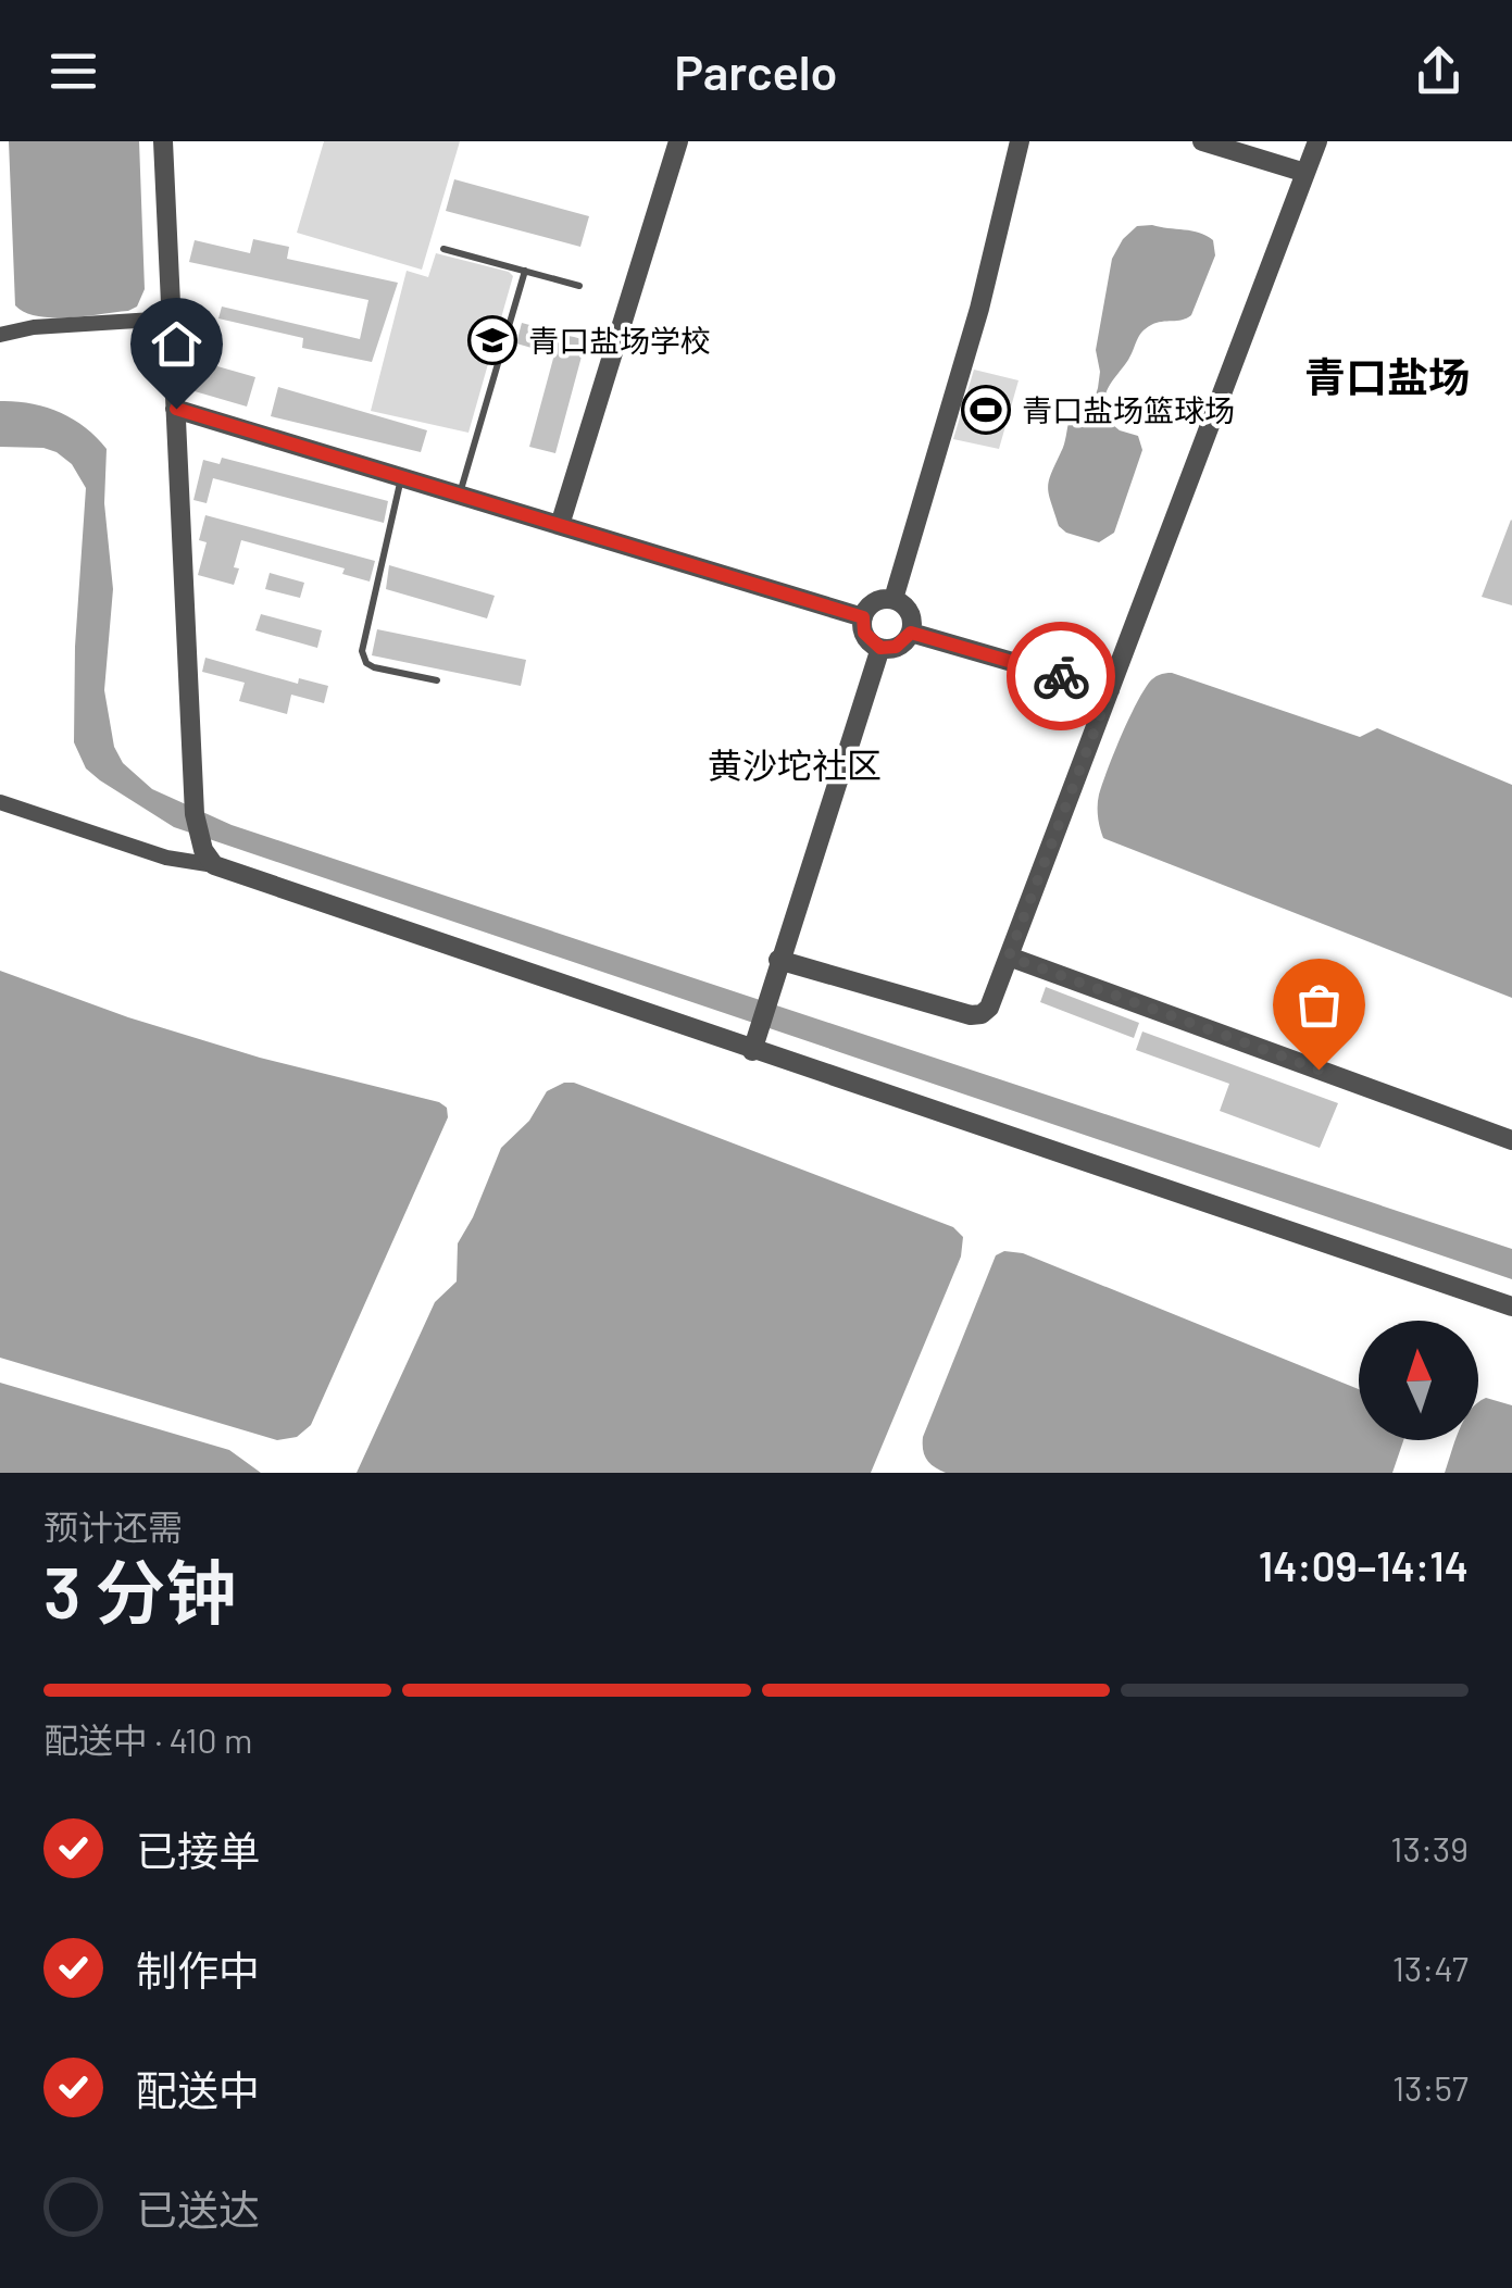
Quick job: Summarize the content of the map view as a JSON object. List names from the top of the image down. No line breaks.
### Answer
{"districts":["青口盐场","黄沙坨社区"],"places":{"school or university":["青口盐场学校"],"sports":["青口盐场篮球场"]},"north":"top","page":{"header":"Parcelo","heading":["3 分钟","预计还需","14:09–14:14"],"bar":"配送中 · 410 m","list":[["已接单","13:39"],["制作中","13:47"],["配送中","13:57"],"已送达"]}}
